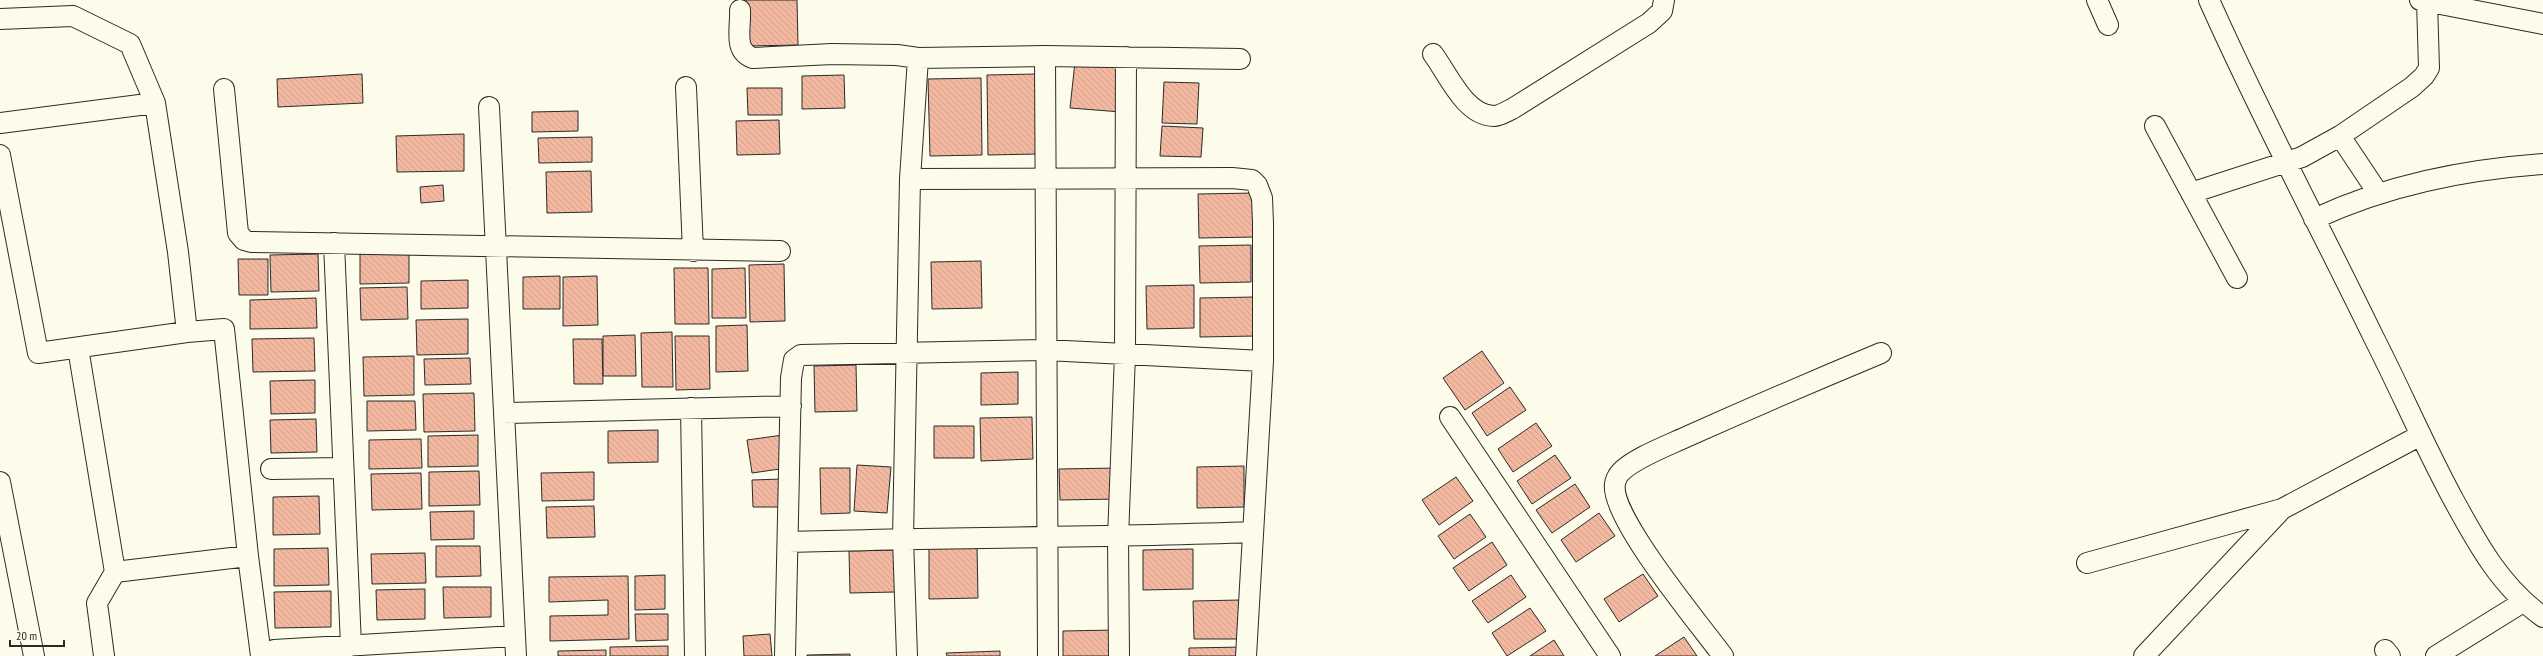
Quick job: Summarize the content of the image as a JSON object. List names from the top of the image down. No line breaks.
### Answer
{"scale_bar":"20 m"}
